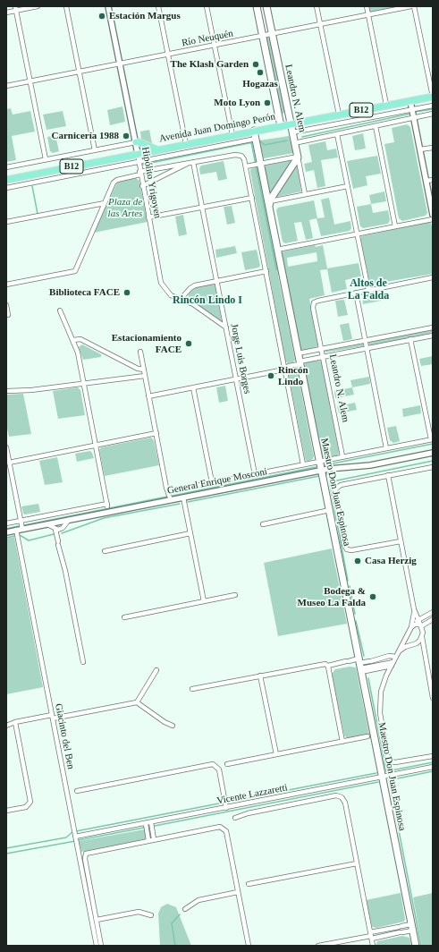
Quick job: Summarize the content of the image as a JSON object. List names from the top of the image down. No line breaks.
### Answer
{"streets":{"main road":["Leandro N. Alem","B12","Avenida Juan Domingo Perón","Maestro Don Juan Espinosa"],"street":["Río Neuquén","Hipólito Yrigoyen","Jorge Luis Borges","General Enrique Mosconi","Giacinto del Ben","Vicente Lazzaretti"]},"crossings":[["Río Neuquén","Leandro N. Alem"],["Río Neuquén","Hipólito Yrigoyen"],["Leandro N. Alem","Avenida Juan Domingo Perón"],["Avenida Juan Domingo Perón","Hipólito Yrigoyen"],["Avenida Juan Domingo Perón","Maestro Don Juan Espinosa"],["Hipólito Yrigoyen","Jorge Luis Borges"],["General Enrique Mosconi","Maestro Don Juan Espinosa"],["General Enrique Mosconi","Giacinto del Ben"],["Maestro Don Juan Espinosa","Vicente Lazzaretti"],["Giacinto del Ben","Vicente Lazzaretti"]],"districts":["Altos de La Falda","Rincón Lindo I"],"parks":["Plaza de las Artes"],"places":["Estación Margus","The Klash Garden","Hogazas","Moto Lyon","Carnicería 1988","Biblioteca FACE","Estacionamiento FACE","Rincón Lindo","Casa Herzig","Bodega & Museo La Falda"]}
